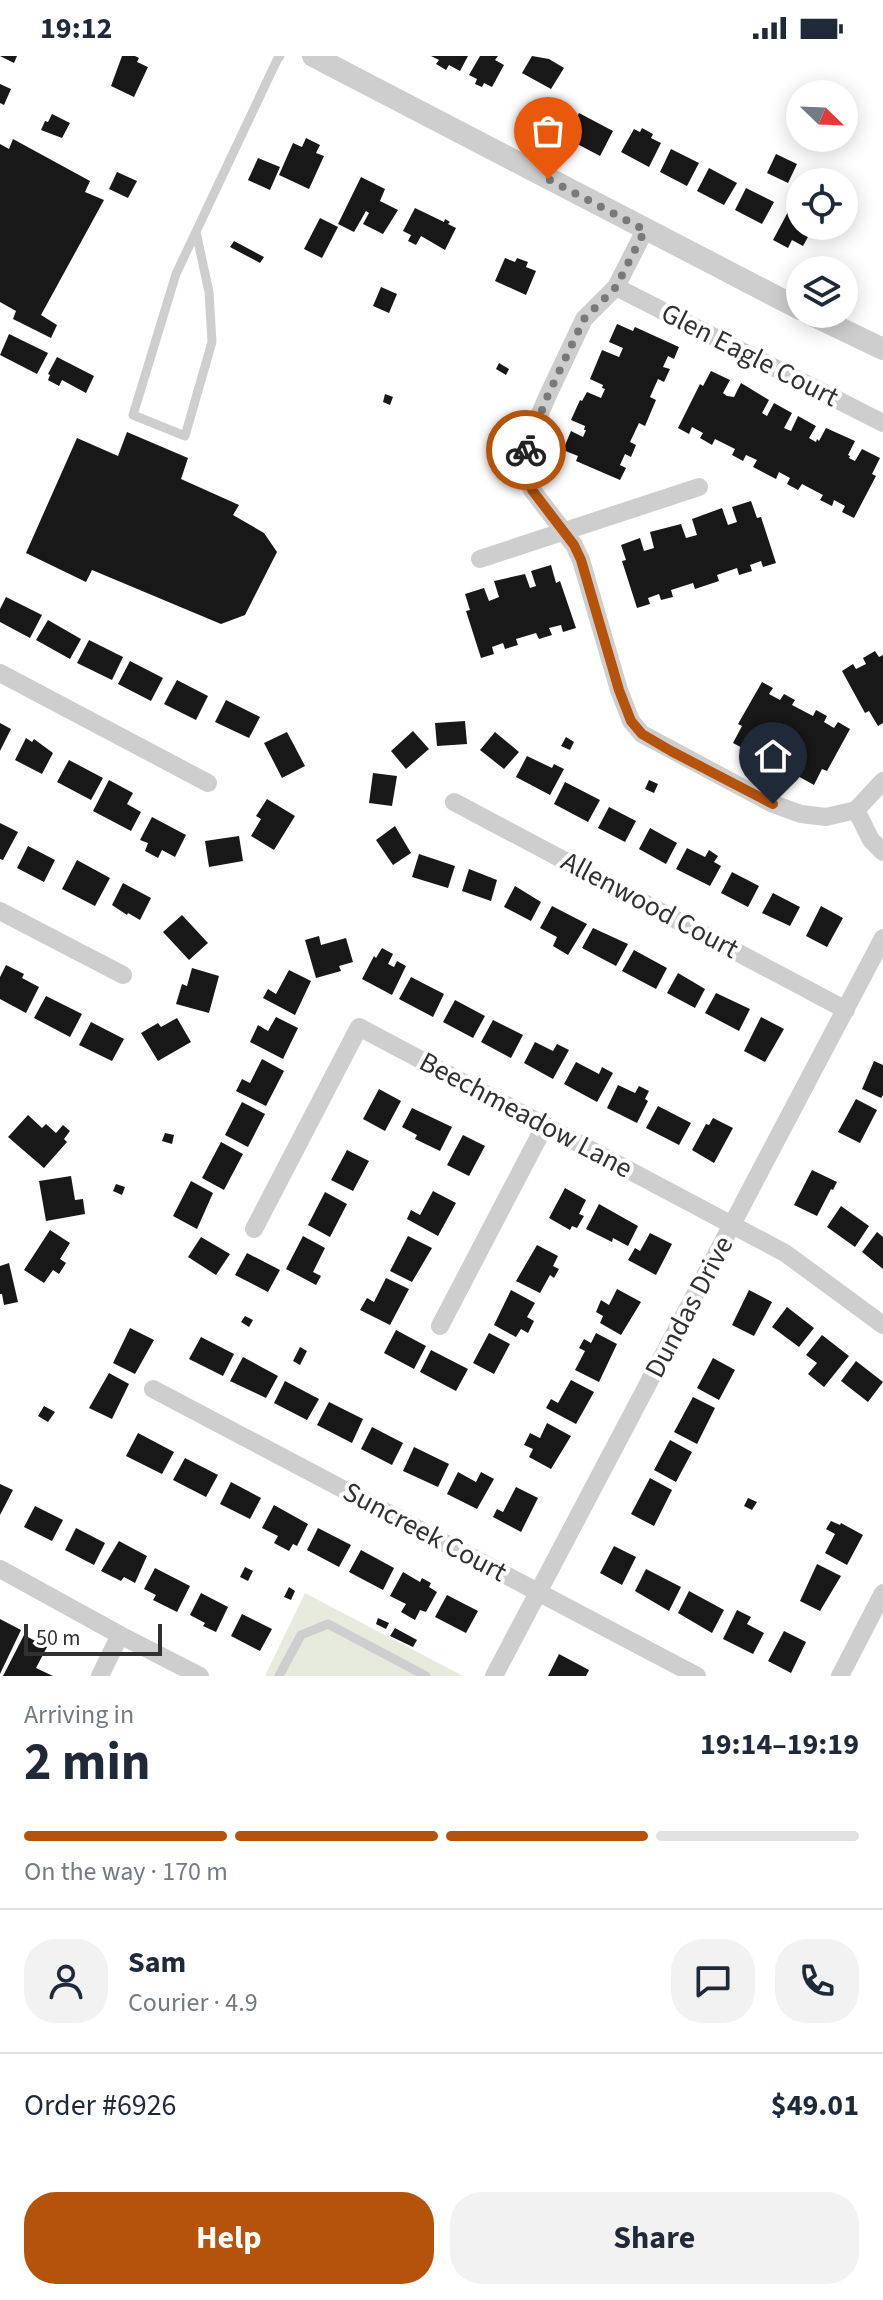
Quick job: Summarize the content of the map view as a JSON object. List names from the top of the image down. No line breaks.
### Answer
{"streets":{"street":["Glen Eagle Court","Allenwood Court","Beechmeadow Lane","Dundas Drive","Suncreek Court"]},"crossings":[["Allenwood Court","Dundas Drive"],["Beechmeadow Lane","Dundas Drive"],["Dundas Drive","Suncreek Court"]],"scale_bar":"50 m","north":"bottom right","page":{"status":"19:12","scale":"50 m","heading":["2 min","Arriving in","19:14–19:19"],"panel":["Sam","Courier · 4.9","Order #6926","$49.01"],"bar":"On the way · 170 m","buttons":["Help","Share"]}}
